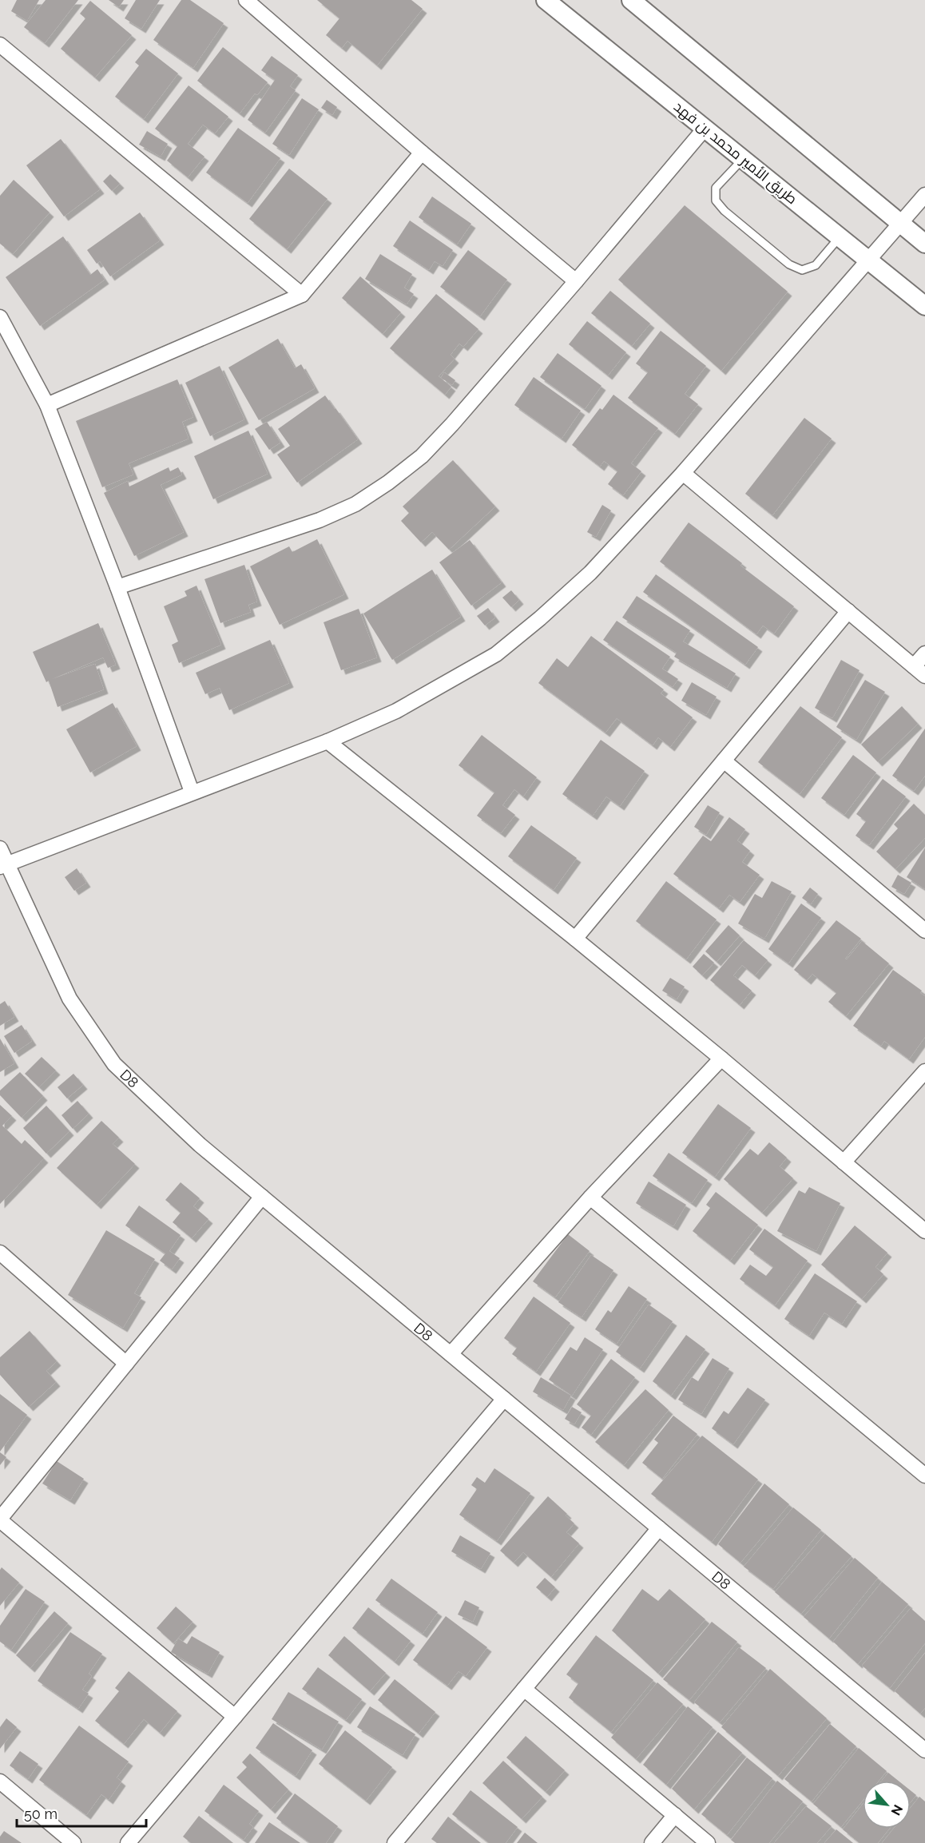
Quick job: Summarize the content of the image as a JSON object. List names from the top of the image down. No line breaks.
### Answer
{"streets":{"street":["طريق الأمير محمد بن فهد","D8"]},"scale_bar":"50 m","north":"bottom right"}
